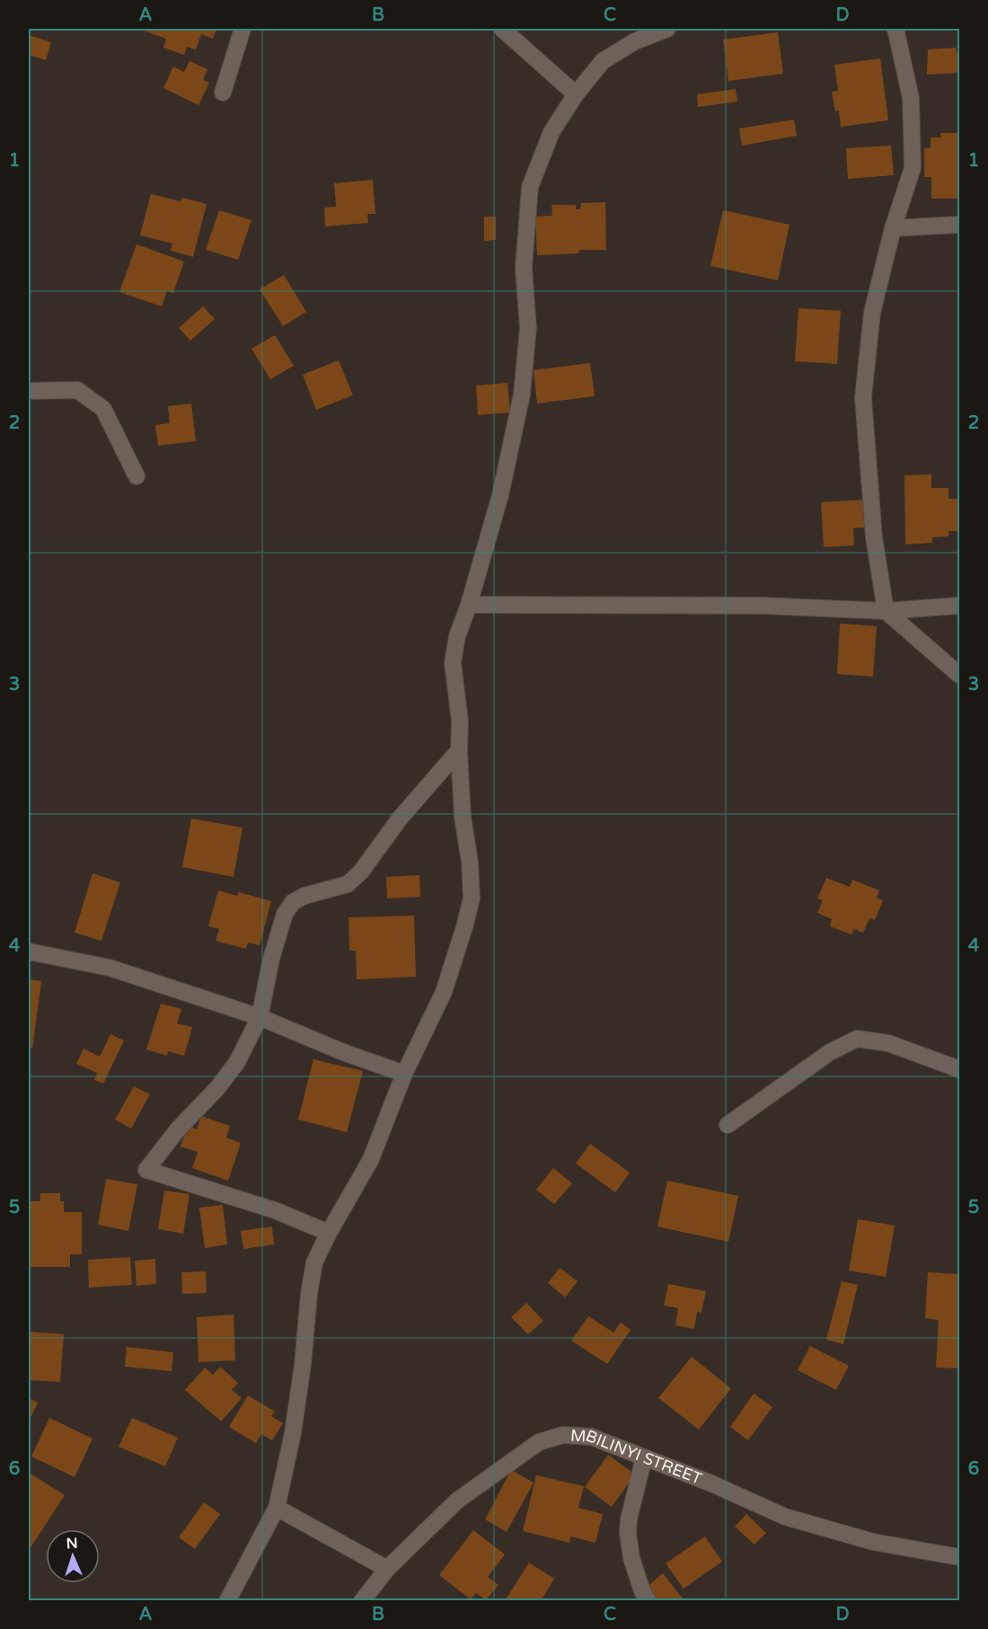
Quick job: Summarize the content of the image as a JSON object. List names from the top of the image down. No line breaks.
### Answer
{"streets":{"street":["MBILINYI STREET"]},"north":"top","grid":{"columns":["A","B","C","D"],"rows":["1","2","3","4","5","6"]}}
